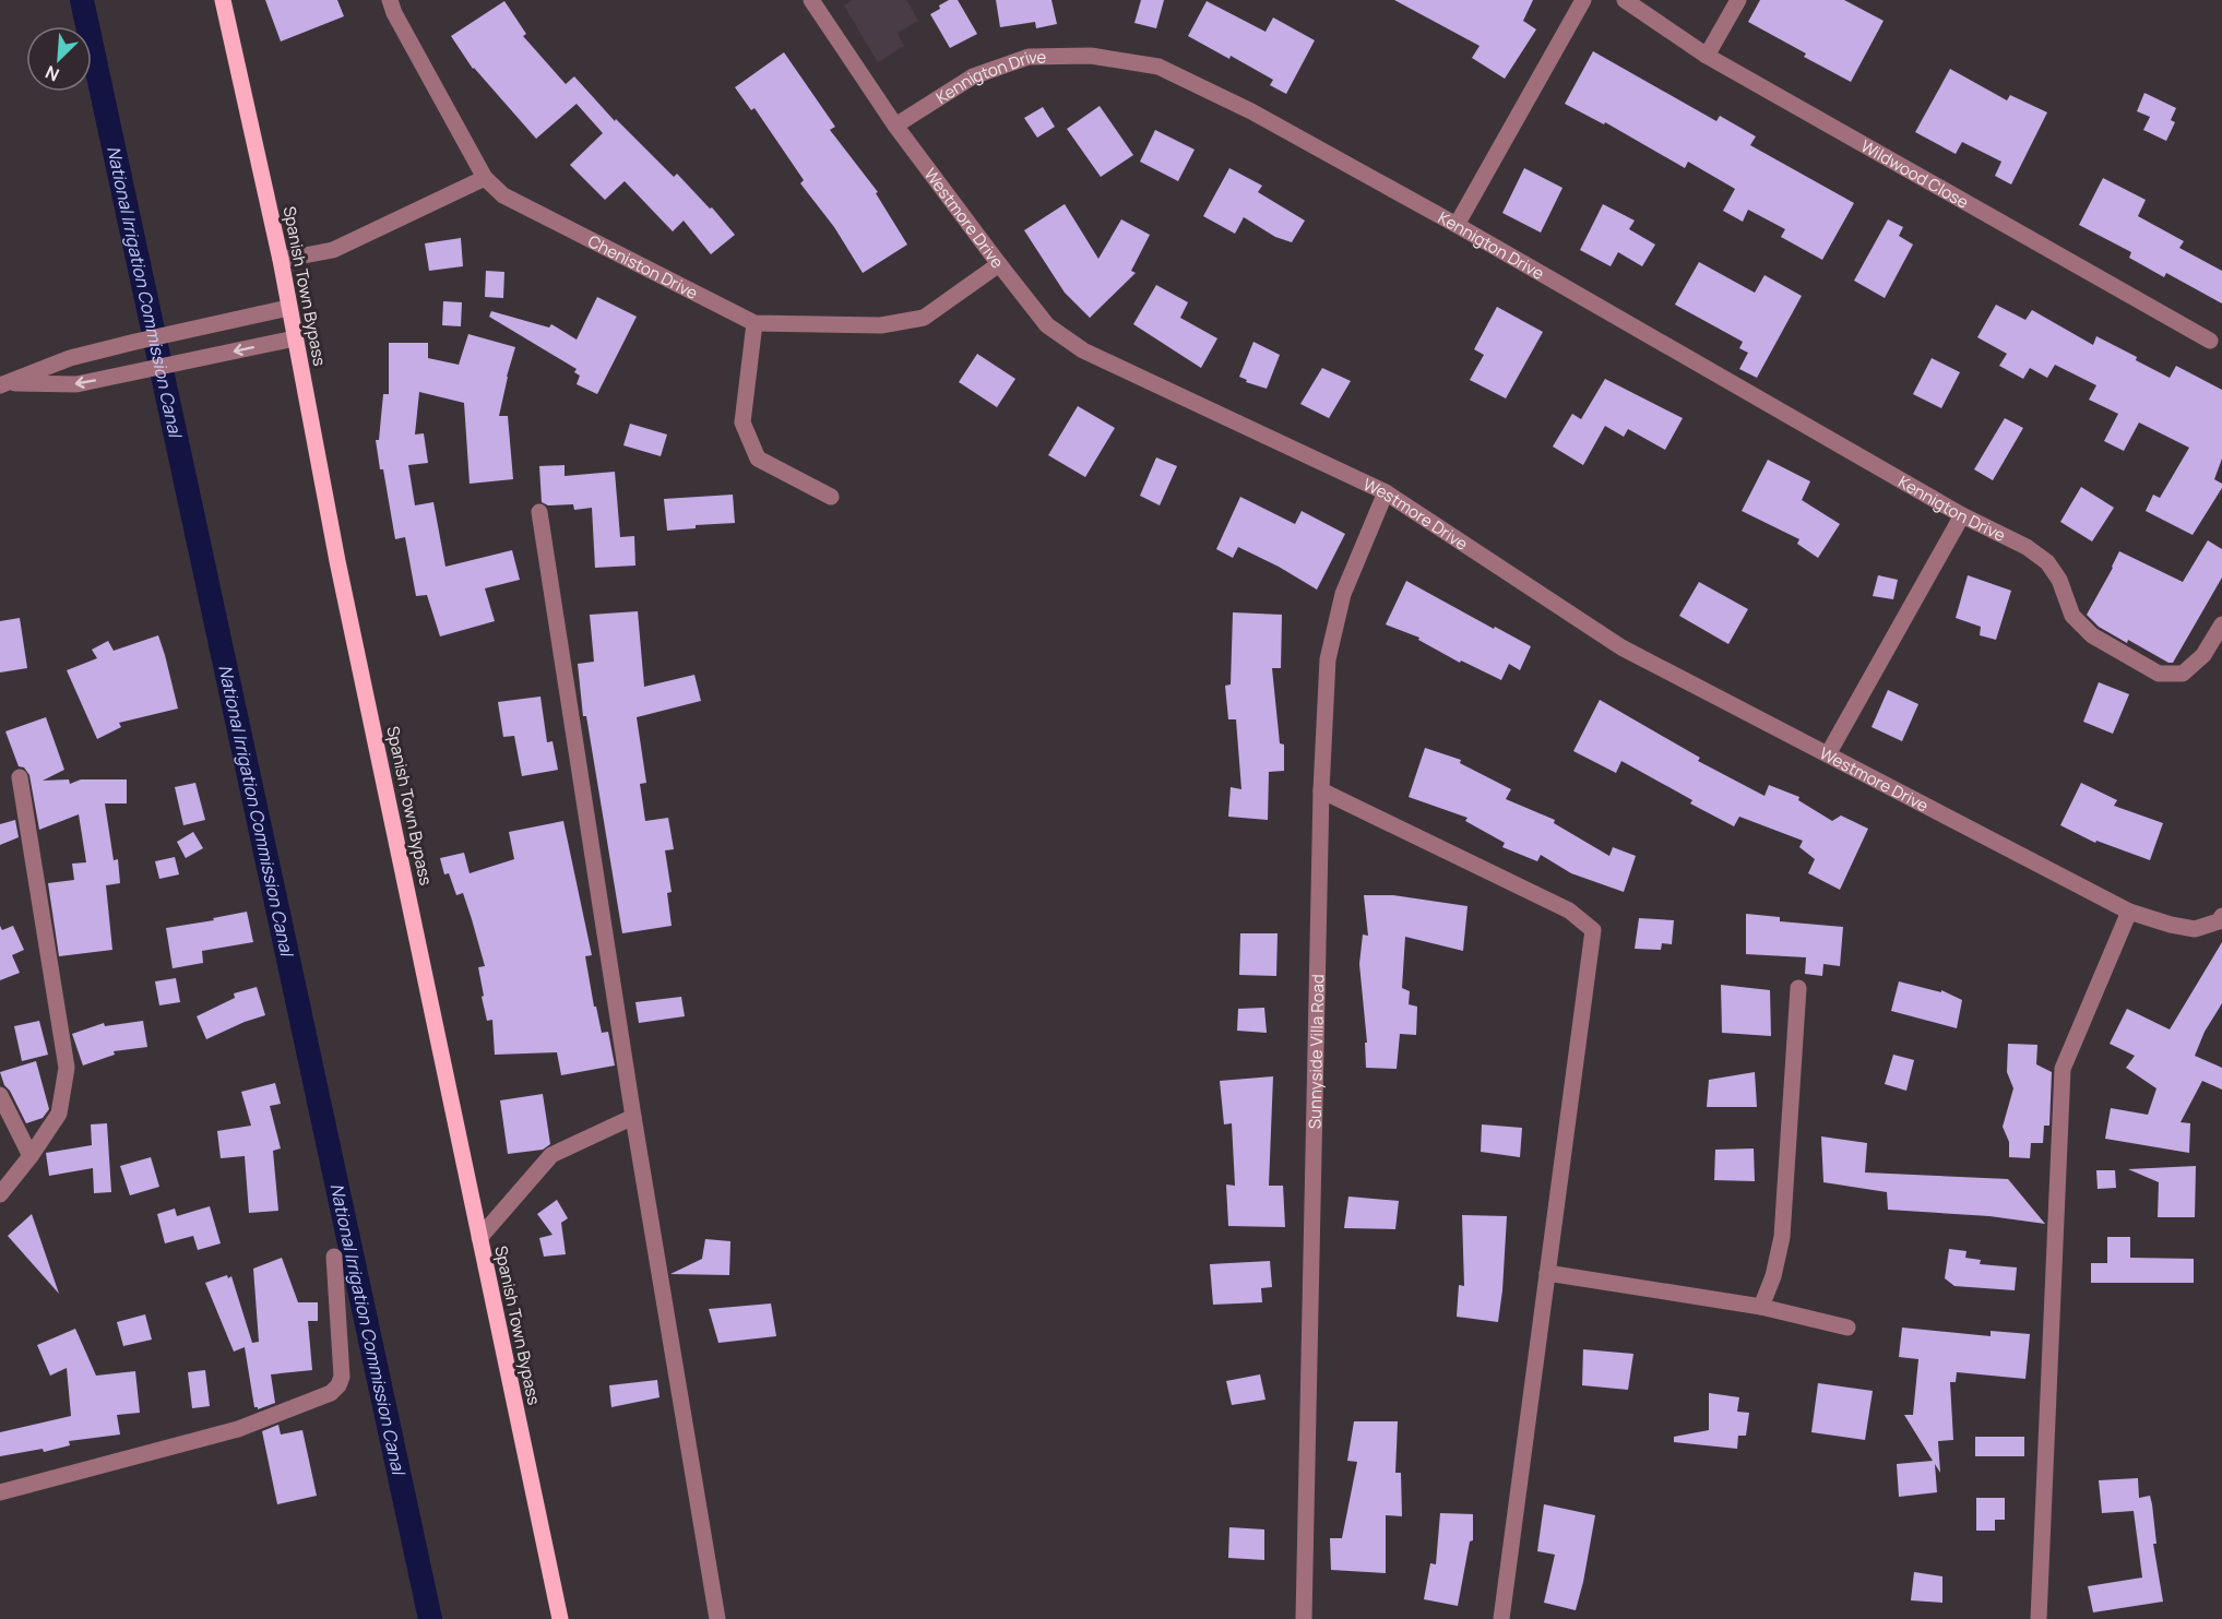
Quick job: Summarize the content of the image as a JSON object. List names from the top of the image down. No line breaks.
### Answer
{"streets":{"main road":["Spanish Town Bypass"],"street":["Kennigton Drive","Wildwood Close","Westmore Drive","Cheniston Drive","Sunnyside Villa Road"]},"crossings":[["Kennigton Drive","Westmore Drive"],["Westmore Drive","Cheniston Drive"],["Westmore Drive","Sunnyside Villa Road"]],"water":["National Irrigation Commission Canal"],"north":"bottom left"}
